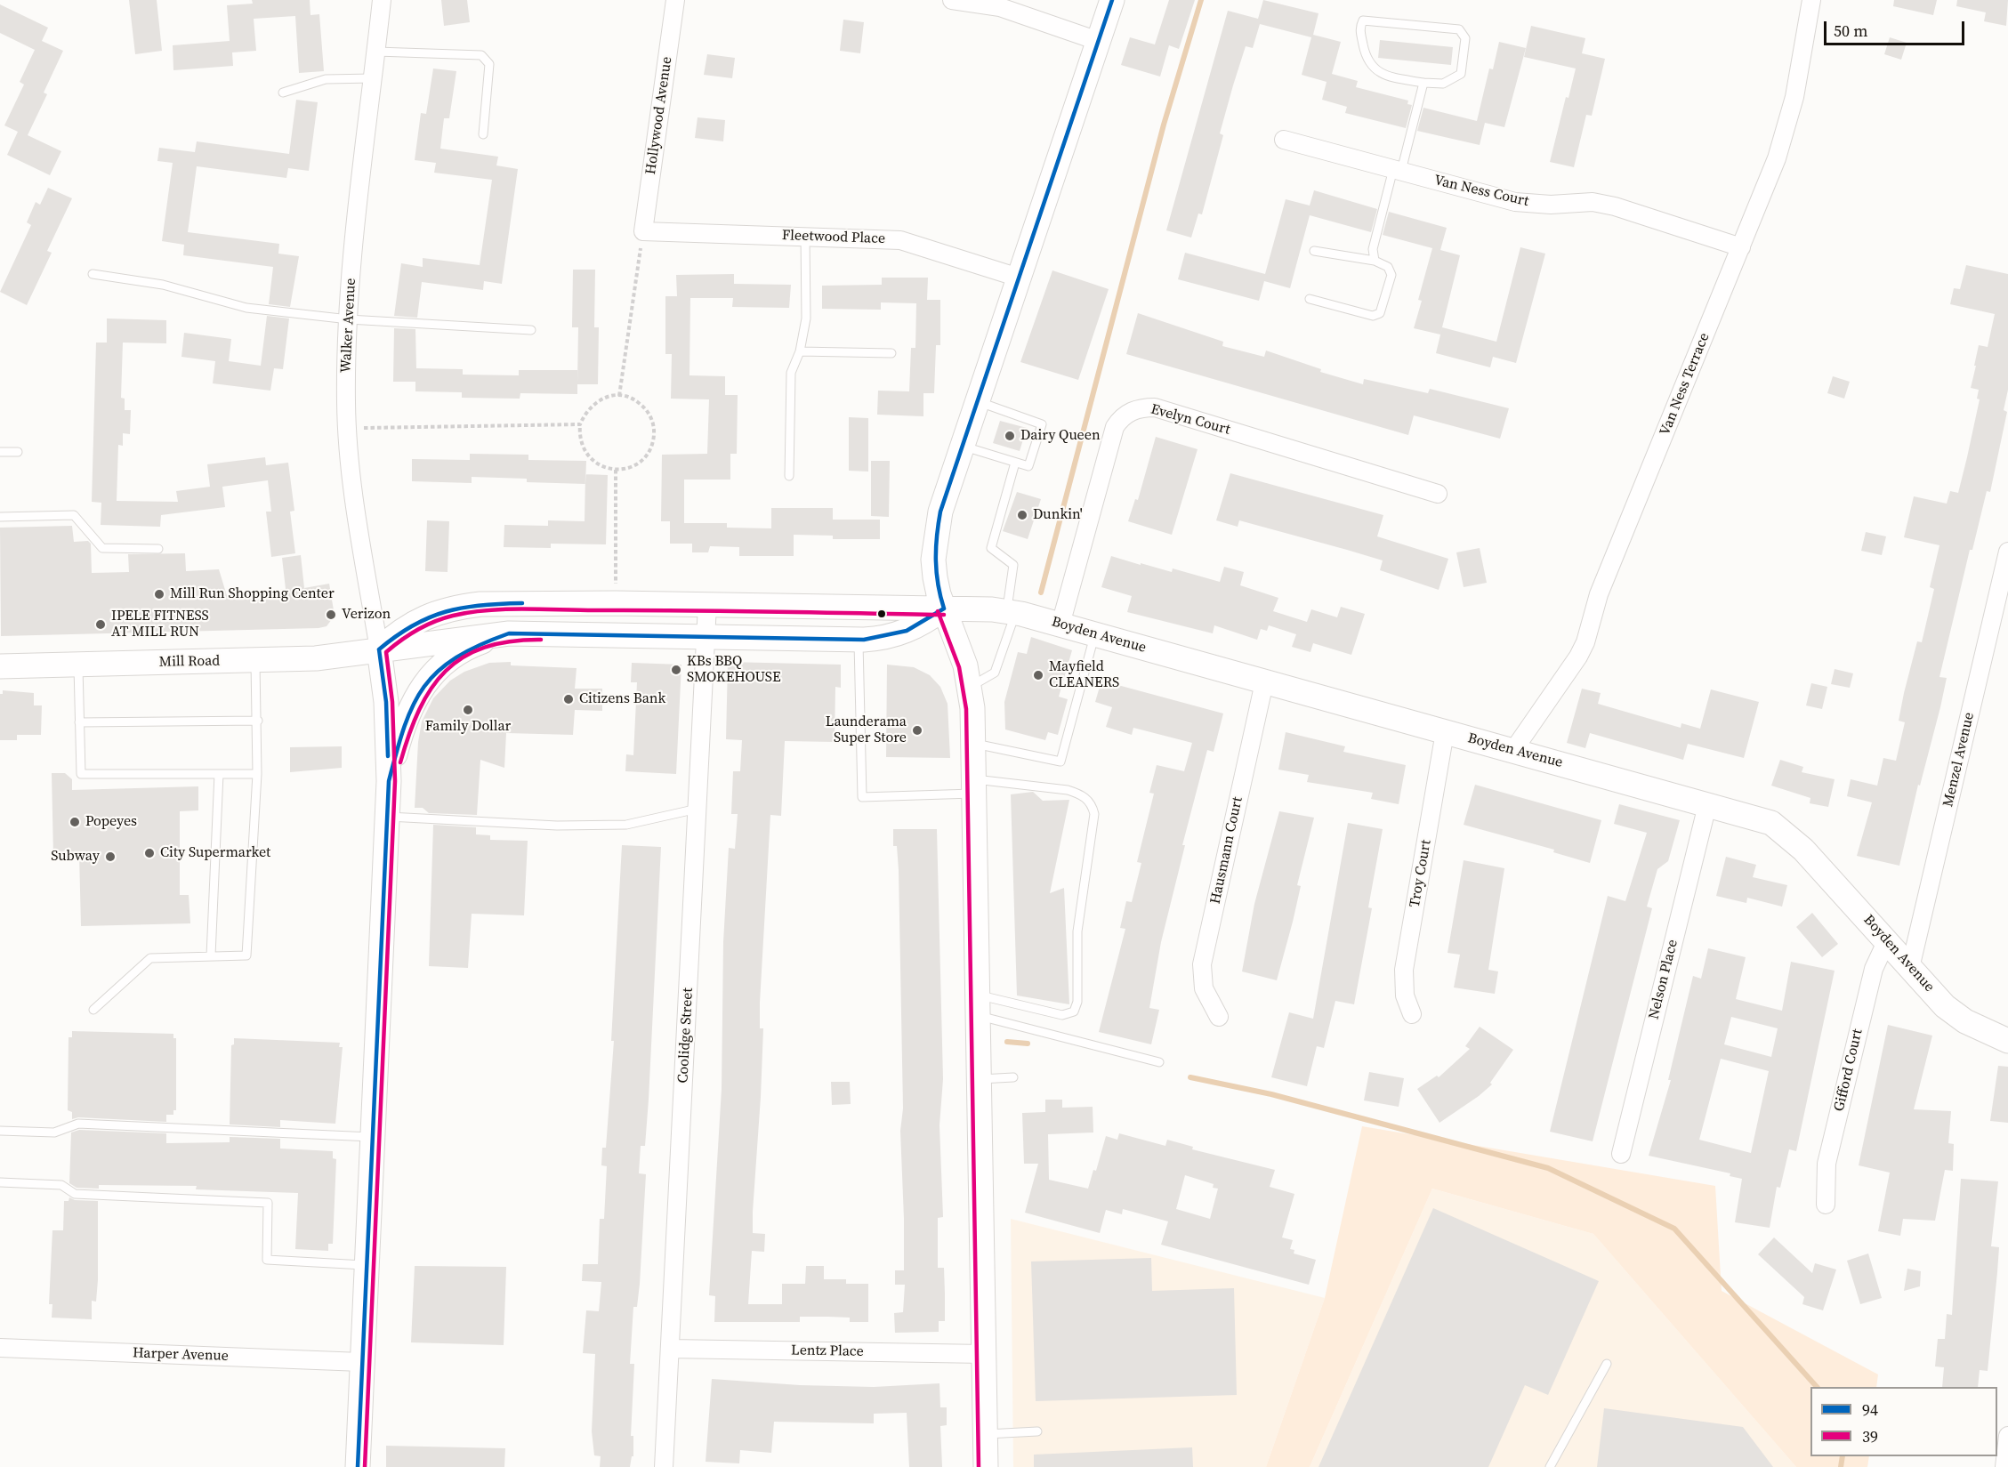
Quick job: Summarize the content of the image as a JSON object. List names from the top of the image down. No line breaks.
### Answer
{"streets":{"main road":["Boyden Avenue","Mill Road"],"street":["Hollywood Avenue","Van Ness Court","Fleetwood Place","Walker Avenue","Van Ness Terrace","Evelyn Court","Menzel Avenue","Hausmann Court","Troy Court","Nelson Place","Coolidge Street","Gifford Court","Lentz Place","Harper Avenue"]},"crossings":[["Hollywood Avenue","Fleetwood Place"],["Van Ness Court","Van Ness Terrace"],["Walker Avenue","Boyden Avenue"],["Walker Avenue","Mill Road"],["Van Ness Terrace","Boyden Avenue"],["Evelyn Court","Boyden Avenue"],["Boyden Avenue","Mill Road"],["Boyden Avenue","Menzel Avenue"],["Boyden Avenue","Hausmann Court"],["Boyden Avenue","Troy Court"],["Boyden Avenue","Nelson Place"],["Boyden Avenue","Coolidge Street"],["Boyden Avenue","Gifford Court"],["Coolidge Street","Lentz Place"]],"places":["Dairy Queen","Dunkin'","Mill Run Shopping Center","Verizon","IPELE FITNESS AT MILL RUN","KBs BBQ SMOKEHOUSE","Mayfield CLEANERS","Citizens Bank","Family Dollar","Launderama Super Store","Popeyes","City Supermarket","Subway"],"lines":["transit line 94","transit line 39"],"legend":["94","39"],"scale_bar":"50 m"}
